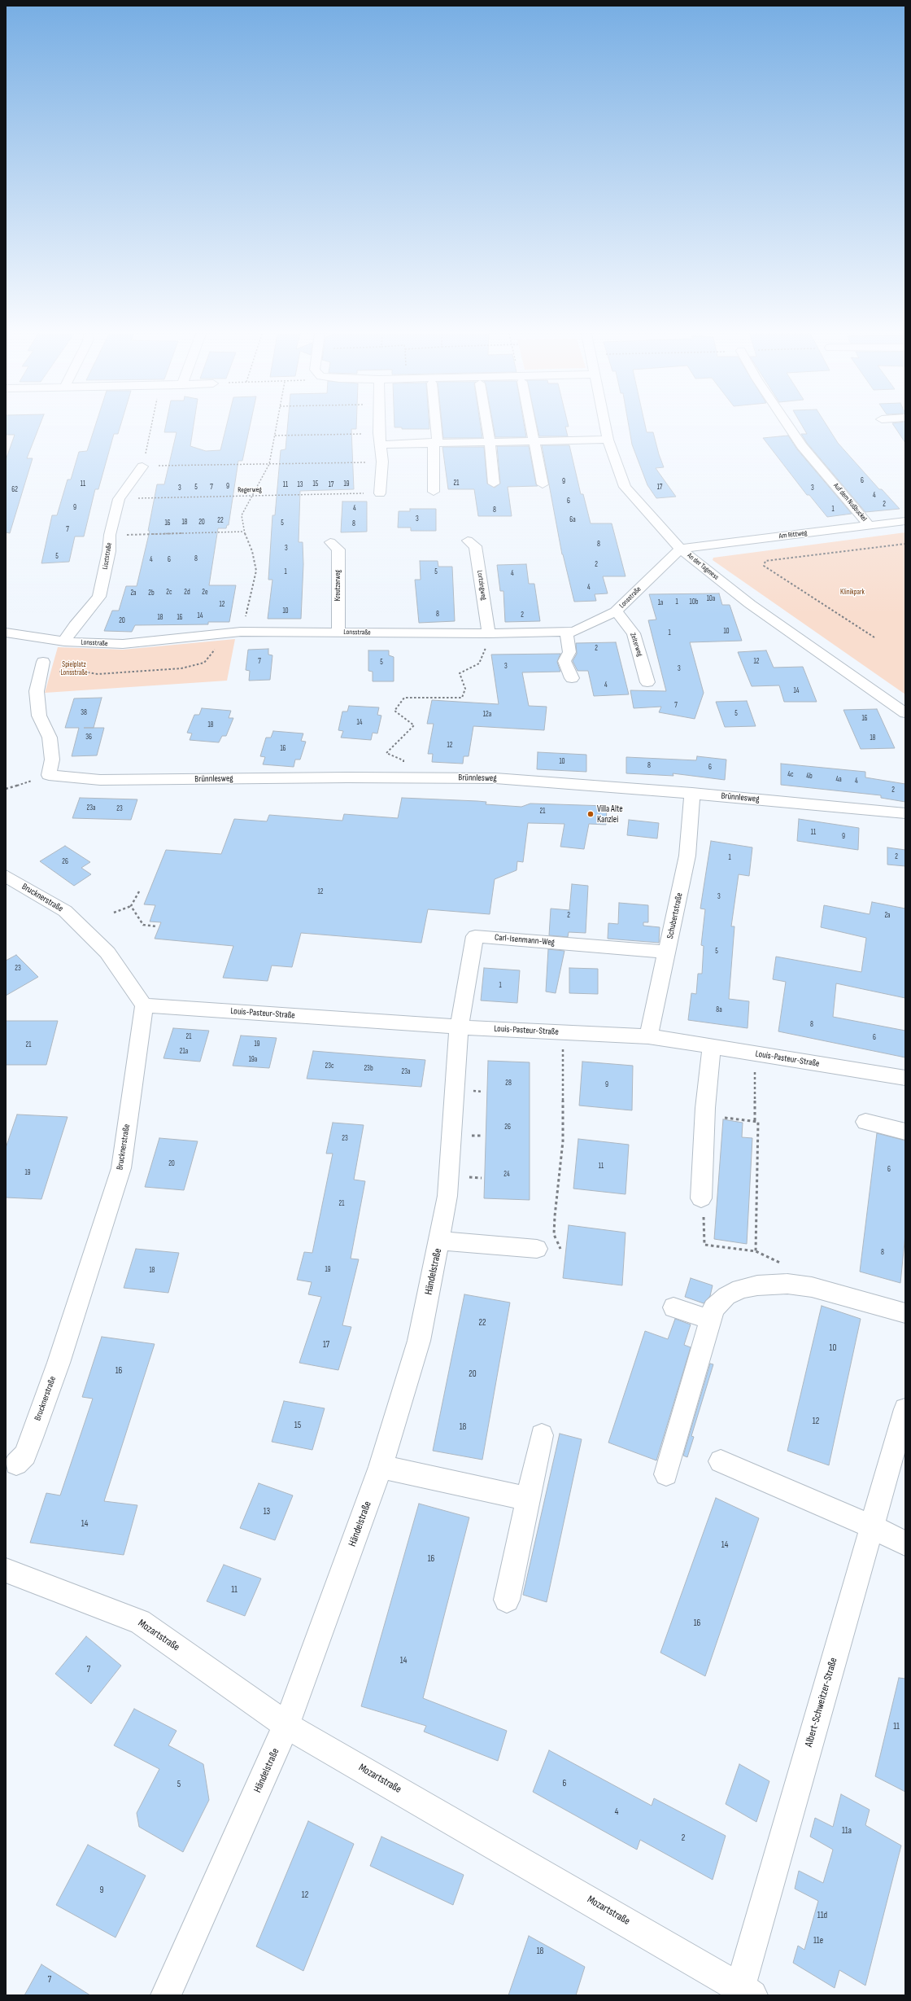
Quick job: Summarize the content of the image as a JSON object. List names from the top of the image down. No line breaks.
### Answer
{"streets":{"street":["Auf dem Nußbuckel","Am Rittweg","Lisztstraße","An der Tagmess","Kreutzerweg","Lortzingweg","Lonsstraße","Zelterweg","Brünnlesweg","Brucknerstraße","Schubertstraße","Carl-Isenmann-Weg","Louis-Pasteur-Straße","Händelstraße","Mozartstraße","Albert-Schweitzer-Straße"],"path":["Regerweg"]},"crossings":[["Regerweg","Lisztstraße"],["Auf dem Nußbuckel","Am Rittweg"],["Am Rittweg","An der Tagmess"],["Am Rittweg","Lonsstraße"],["Lisztstraße","Lonsstraße"],["An der Tagmess","Lonsstraße"],["Kreutzerweg","Lonsstraße"],["Lortzingweg","Lonsstraße"],["Lonsstraße","Zelterweg"],["Brünnlesweg","Schubertstraße"],["Brucknerstraße","Louis-Pasteur-Straße"],["Schubertstraße","Carl-Isenmann-Weg"],["Schubertstraße","Louis-Pasteur-Straße"],["Carl-Isenmann-Weg","Louis-Pasteur-Straße"],["Carl-Isenmann-Weg","Händelstraße"],["Louis-Pasteur-Straße","Händelstraße"],["Händelstraße","Mozartstraße"],["Mozartstraße","Albert-Schweitzer-Straße"]],"parks":["Klinikpark","Spielplatz Lonsstraße"],"places":["Villa Alte Kanzlei"],"house_numbers":["6","9","21","11","15","19","11","13","17","9","5","7","17","3","3","62","4","6","2","9","4","1","8","3","6a","22","18","20","16","5","8","7","8","3","5","8","4","6","2","1","5","4","4","2c","2d","2e","2a","2b","10a","1","10b","1a","12","10","8","2","14","18","16","20","10","1","2","7","12","5","3","3","4","14","7","38","5","12a","16","14","18","36","18","12","16","10","8","6","4c","4b","4a","4","2","23a","23","21","11","9","2","1","26","12","3","2","2a","5","23","1","8a","8","21","6","19","21","21a","19a","23c","23b","23a","28","9","26","23","20","11","6","19","24","21","8","19","18","22","17","10","16","20","12","15","18","13","14","14","16","11","16","14","7","11","6","5","4","11a","2","9","12","11d","11e","18","7"]}
